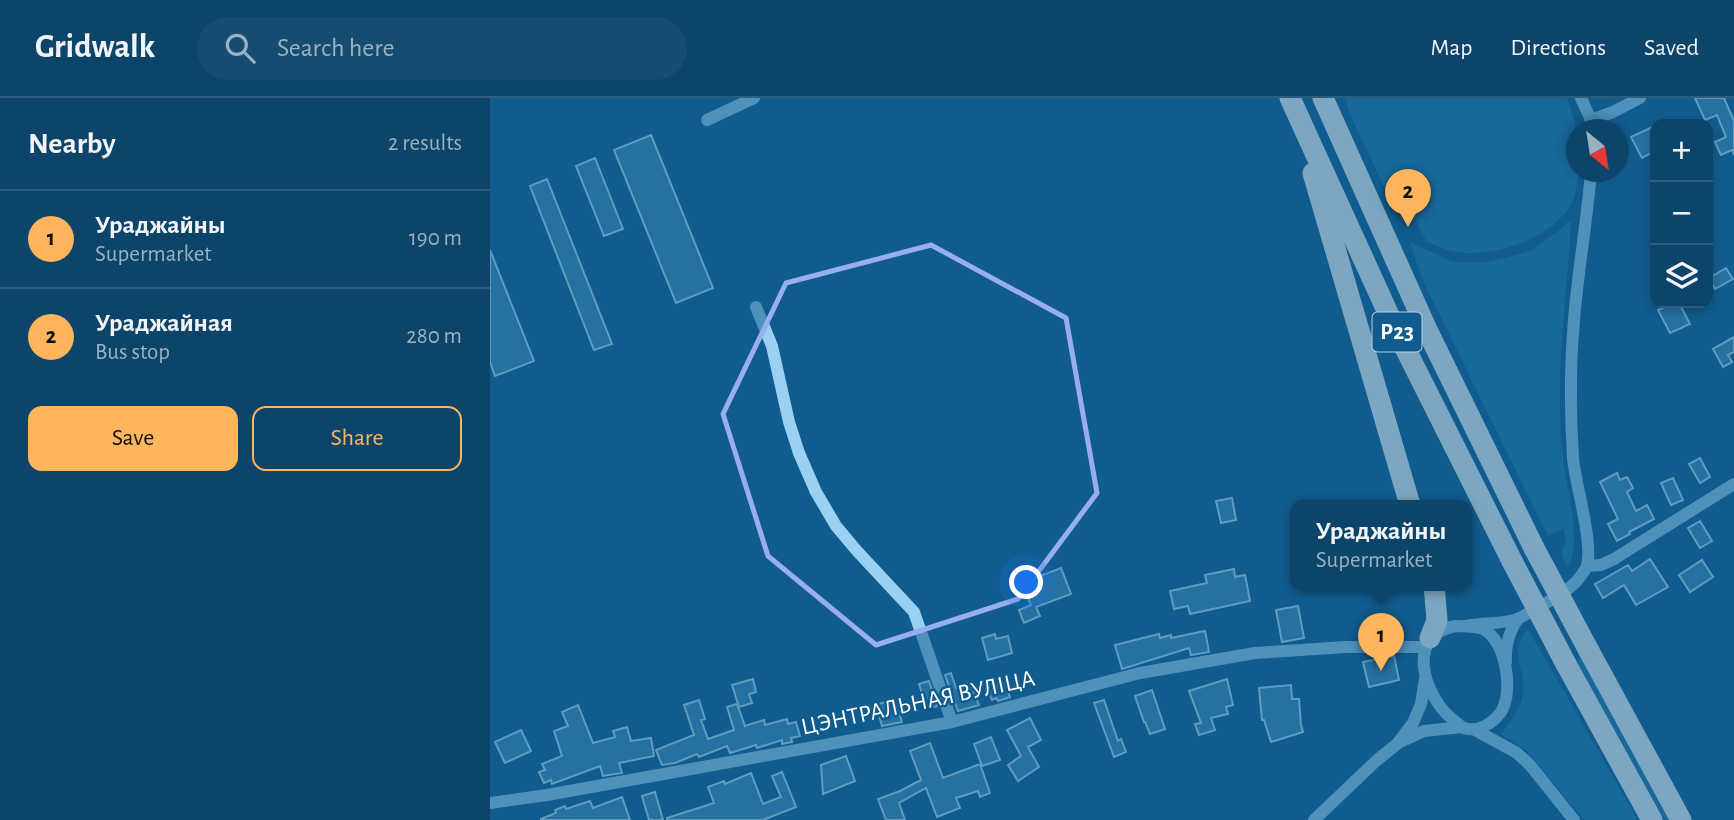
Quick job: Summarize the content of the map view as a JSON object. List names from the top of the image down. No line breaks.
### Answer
{"streets":{"highway":["Р23"],"street":["ЦЭНТРАЛЬНАЯ ВУЛІЦА"]},"north":"bottom right","page":{"header":"Gridwalk","search":"Search here","nav":["Map","Directions","Saved"],"heading":["Nearby","2 results"],"map_buttons":["+","−"],"pins":["2","1"],"list":[{"mark":"1","name":"Ураджайны","note":"Supermarket","value":"190 m"},{"mark":"2","name":"Ураджайная","note":"Bus stop","value":"280 m"}],"buttons":["Save","Share"],"popup":["Ураджайны","Supermarket"]}}
